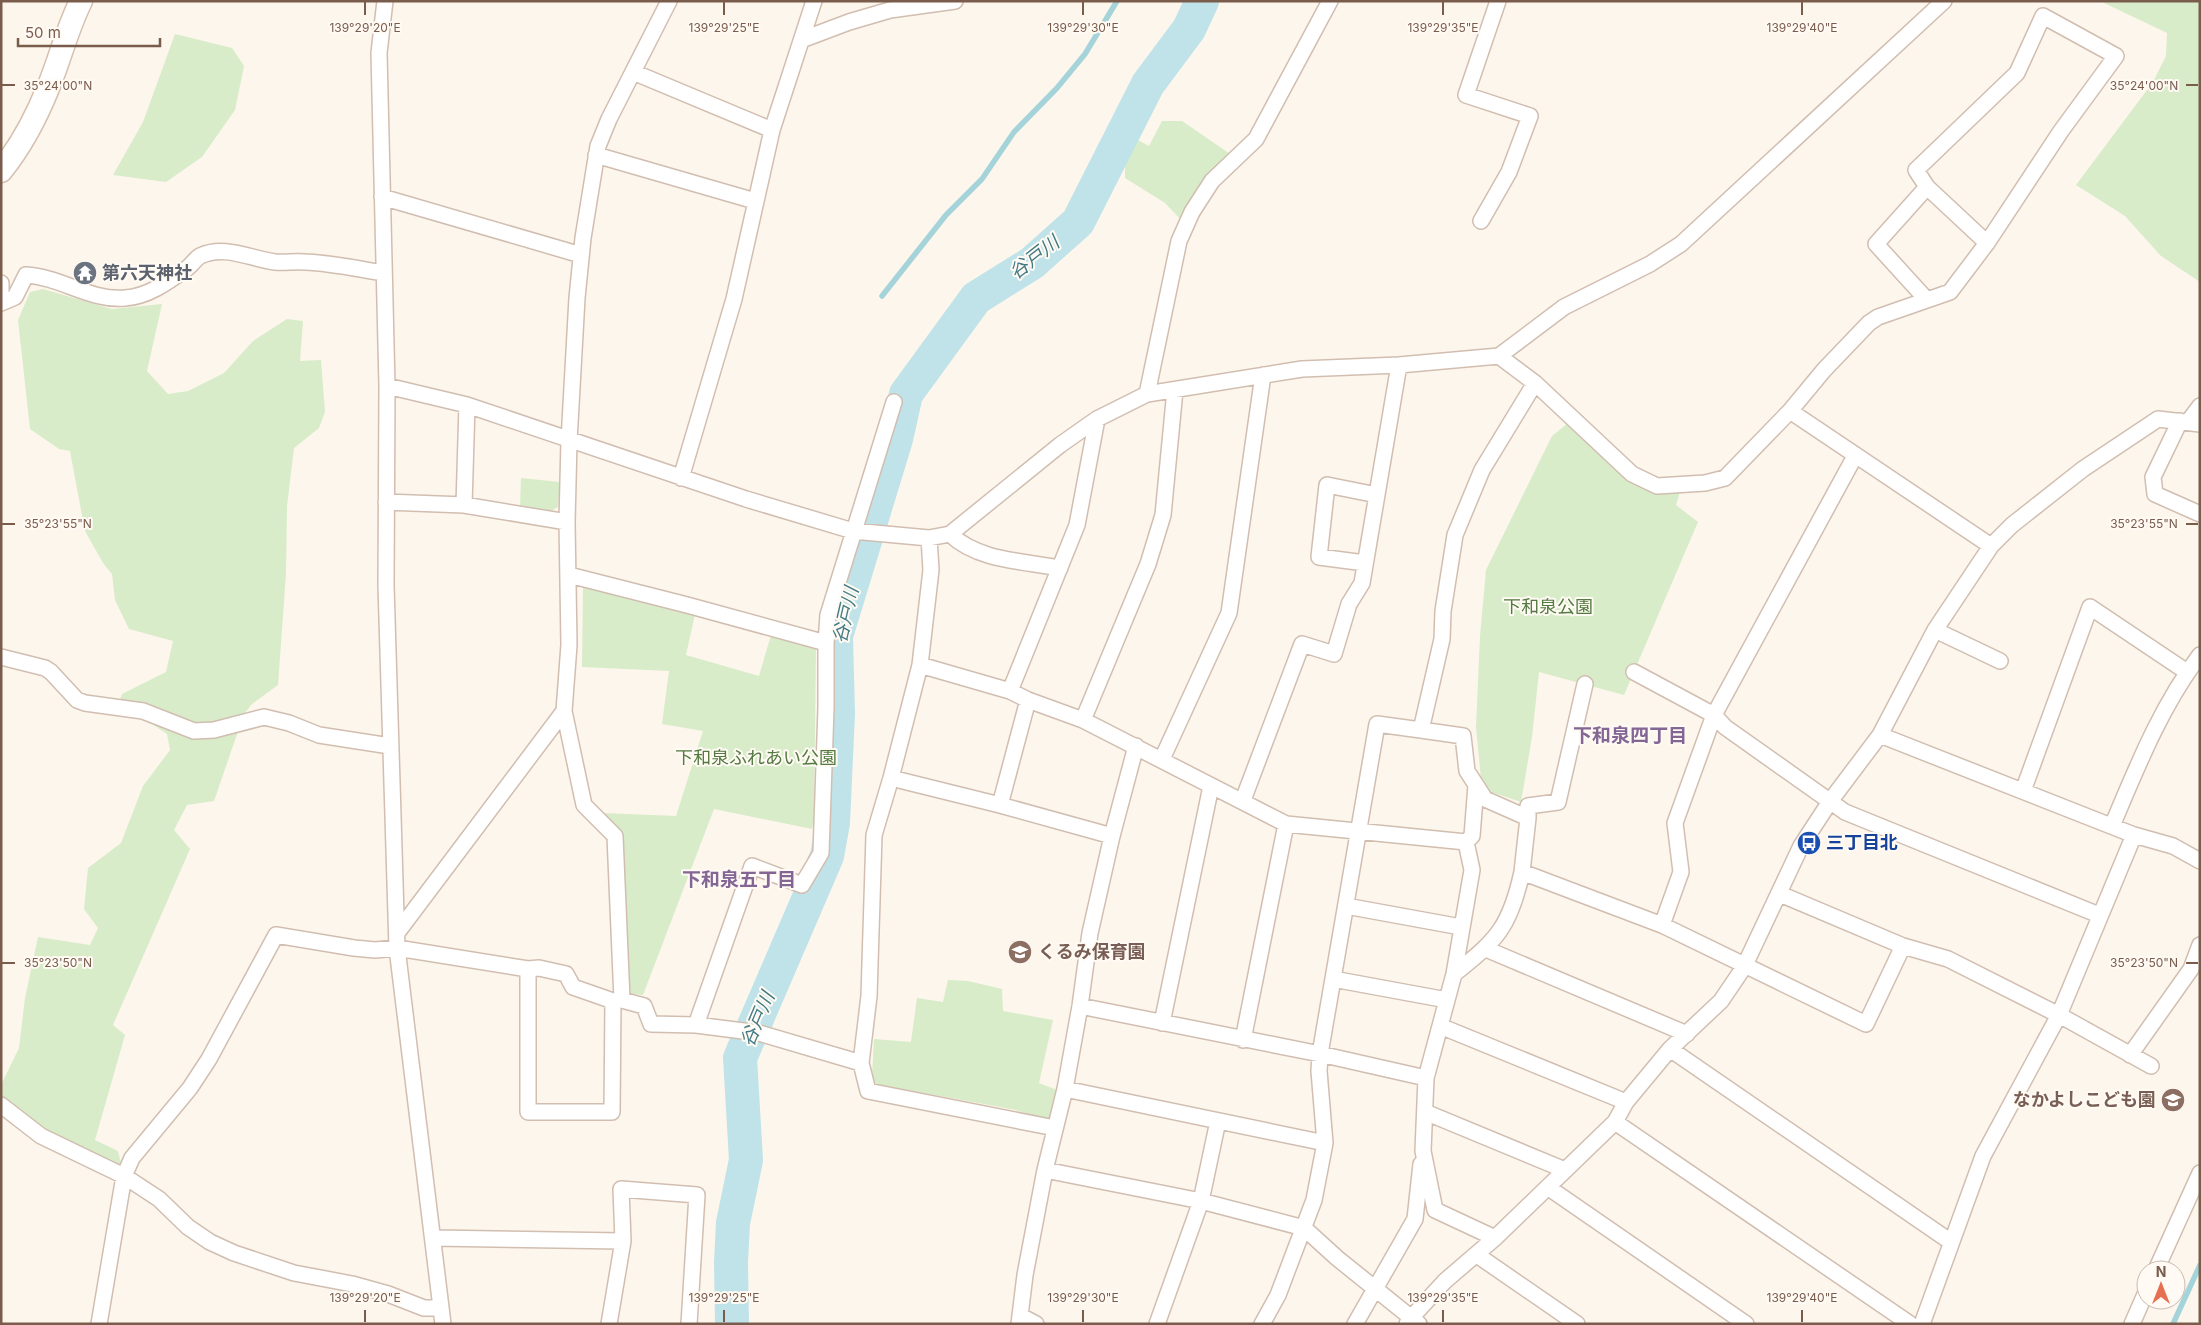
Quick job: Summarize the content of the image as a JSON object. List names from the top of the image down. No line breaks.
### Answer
{"districts":["下和泉四丁目","下和泉五丁目"],"water":["谷戸川"],"parks":["下和泉公園","下和泉ふれあい公園"],"places":{"temple":["第六天神社"],"bus stop":["三丁目北"],"school or university":["くるみ保育園","なかよしこども園"]},"scale_bar":"50 m","north":"top","coordinates":["139°29'20\"E","139°29'25\"E","139°29'30\"E","139°29'35\"E","139°29'40\"E","35°24'00\"N","35°23'55\"N","35°23'50\"N"]}
